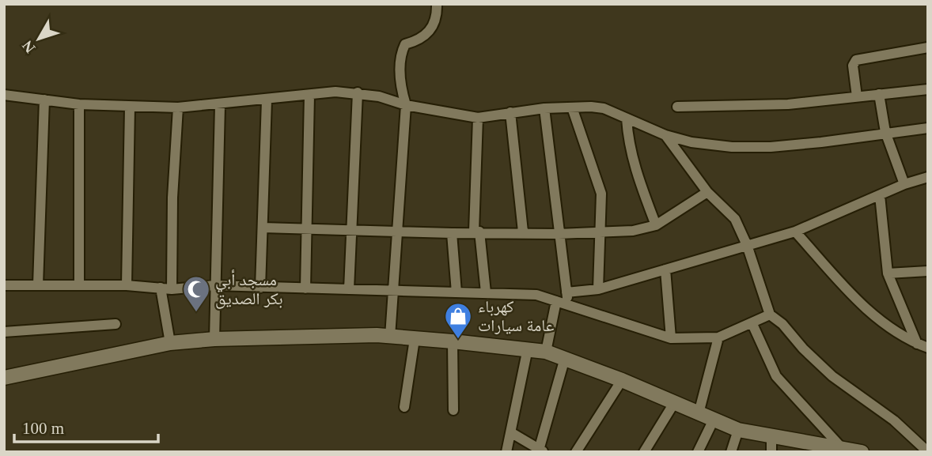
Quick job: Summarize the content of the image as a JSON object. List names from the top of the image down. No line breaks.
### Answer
{"places":{"mosque":["مسجد أبي بكر الصديق"],"shop":["كهرباء عامة سيارات"]},"scale_bar":"100 m","north":"bottom left"}
